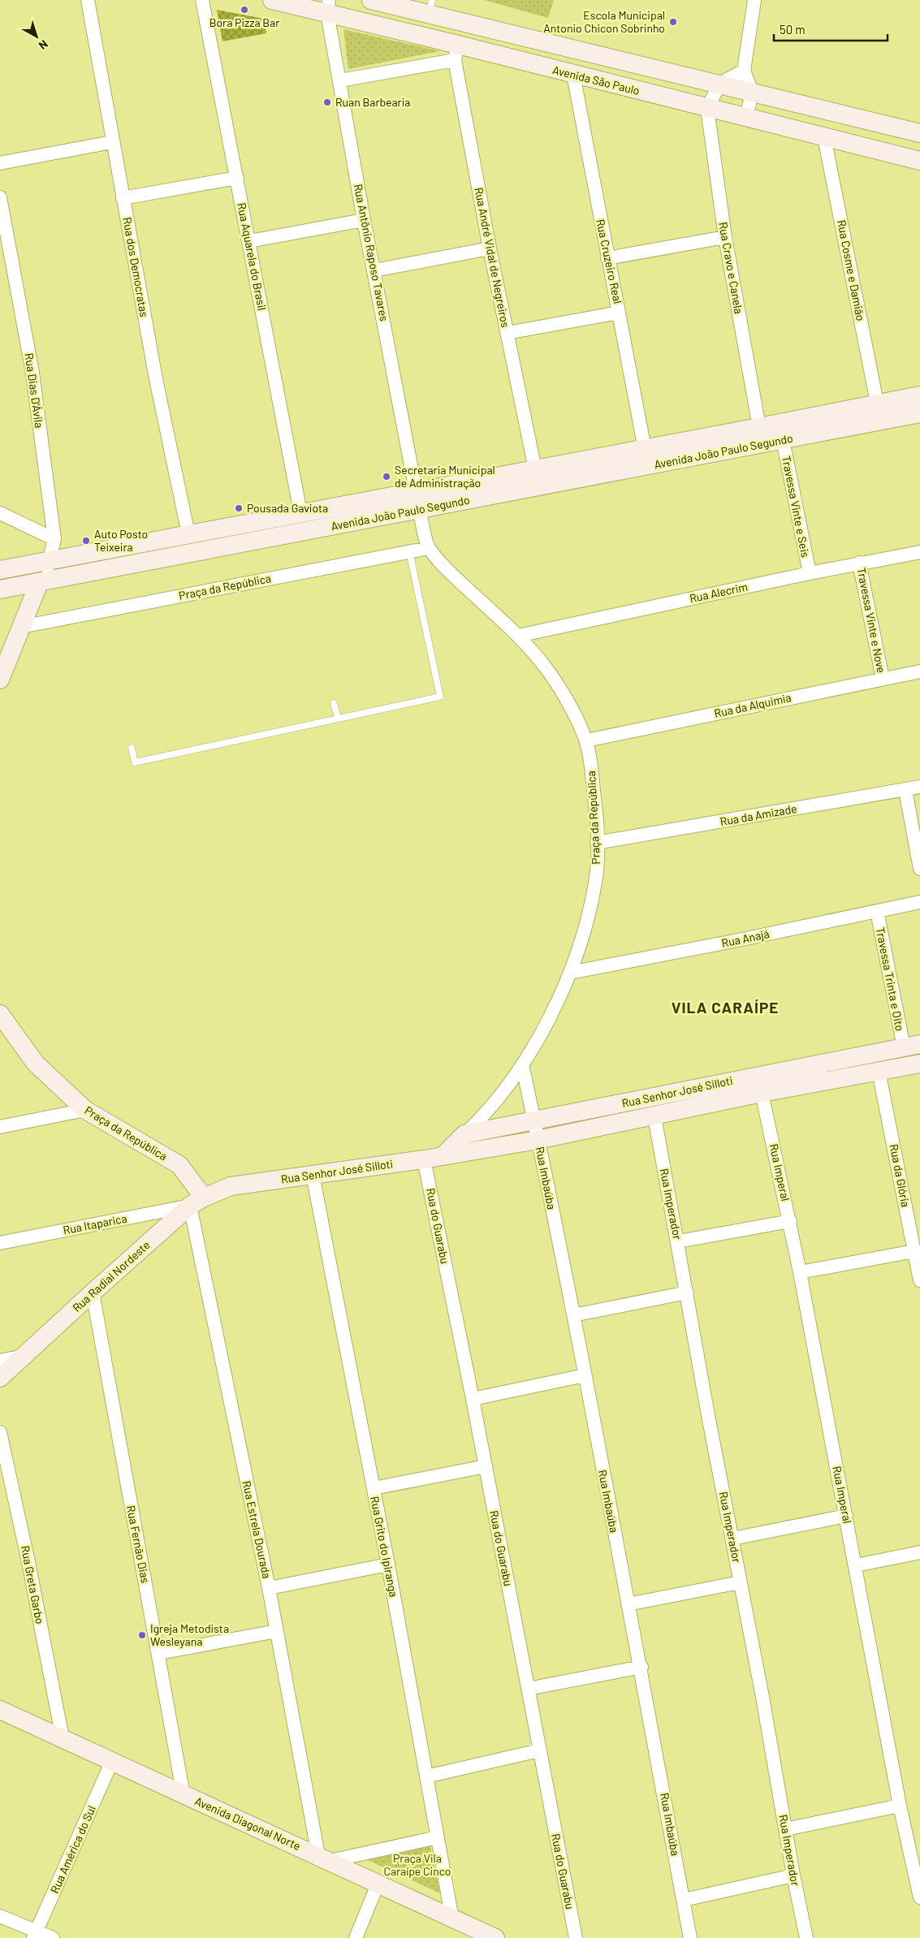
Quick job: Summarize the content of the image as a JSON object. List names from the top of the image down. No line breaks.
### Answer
{"streets":{"street":["Avenida São Paulo","Rua Antônio Raposo Tavares","Rua Aquarela do Brasil","Rua André Vidal de Negreiros","Rua Cruzeiro Real","Rua dos Democratas","Rua Cravo e Canela","Rua Cosme e Damião","Rua Dias D'Ávila","Avenida João Paulo Segundo","Travessa Vinte e Seis","Praça da República","Rua Alecrim","Travessa Vinte e Nove","Rua da Alquimia","Rua da Amizade","Rua Anajá","Travessa Trinta e Oito","Rua Senhor José Silloti","Rua Imperal","Rua da Glória","Rua Imbaúba","Rua Imperador","Rua Itaparica","Rua do Guarabu","Rua Radial Nordeste","Rua Estrela Dourada","Rua Fernão Dias","Rua Grito do Ipiranga","Rua Greta Garbo","Avenida Diagonal Norte","Rua América do Sul"]},"crossings":[["Avenida São Paulo","Rua Antônio Raposo Tavares"],["Avenida São Paulo","Rua André Vidal de Negreiros"],["Avenida São Paulo","Rua Cruzeiro Real"],["Avenida São Paulo","Rua Cravo e Canela"],["Avenida São Paulo","Rua Cosme e Damião"],["Rua Antônio Raposo Tavares","Avenida João Paulo Segundo"],["Rua Antônio Raposo Tavares","Praça da República"],["Rua Aquarela do Brasil","Avenida João Paulo Segundo"],["Rua André Vidal de Negreiros","Avenida João Paulo Segundo"],["Rua Cruzeiro Real","Avenida João Paulo Segundo"],["Rua dos Democratas","Avenida João Paulo Segundo"],["Rua Cravo e Canela","Avenida João Paulo Segundo"],["Rua Cosme e Damião","Avenida João Paulo Segundo"],["Rua Dias D'Ávila","Avenida João Paulo Segundo"],["Avenida João Paulo Segundo","Travessa Vinte e Seis"],["Avenida João Paulo Segundo","Praça da República"],["Travessa Vinte e Seis","Rua Alecrim"],["Praça da República","Rua Alecrim"],["Praça da República","Rua da Alquimia"],["Praça da República","Rua da Amizade"],["Praça da República","Rua Anajá"],["Praça da República","Rua Senhor José Silloti"],["Praça da República","Rua Imbaúba"],["Praça da República","Rua Itaparica"],["Praça da República","Rua Radial Nordeste"],["Praça da República","Rua Estrela Dourada"],["Rua Alecrim","Travessa Vinte e Nove"],["Travessa Vinte e Nove","Rua da Alquimia"],["Rua Anajá","Travessa Trinta e Oito"],["Travessa Trinta e Oito","Rua Senhor José Silloti"],["Rua Senhor José Silloti","Rua Imperal"],["Rua Senhor José Silloti","Rua da Glória"],["Rua Senhor José Silloti","Rua Imbaúba"],["Rua Senhor José Silloti","Rua Imperador"],["Rua Senhor José Silloti","Rua do Guarabu"],["Rua Senhor José Silloti","Rua Radial Nordeste"],["Rua Senhor José Silloti","Rua Grito do Ipiranga"],["Rua Itaparica","Rua Radial Nordeste"],["Rua Itaparica","Rua Estrela Dourada"],["Rua Radial Nordeste","Rua Estrela Dourada"],["Rua Radial Nordeste","Rua Fernão Dias"],["Rua Estrela Dourada","Avenida Diagonal Norte"],["Rua Fernão Dias","Avenida Diagonal Norte"],["Rua Grito do Ipiranga","Avenida Diagonal Norte"],["Rua Greta Garbo","Avenida Diagonal Norte"],["Avenida Diagonal Norte","Rua América do Sul"]],"districts":["VILA CARAÍPE"],"parks":["Praça Vila Caraípe Cinco"],"places":["Bora Pizza Bar","Escola Municipal Antonio Chicon Sobrinho","Ruan Barbearia","Secretaria Municipal de Administração","Pousada Gaviota","Auto Posto Teixeira","Igreja Metodista Wesleyana"],"scale_bar":"50 m","north":"bottom right"}
